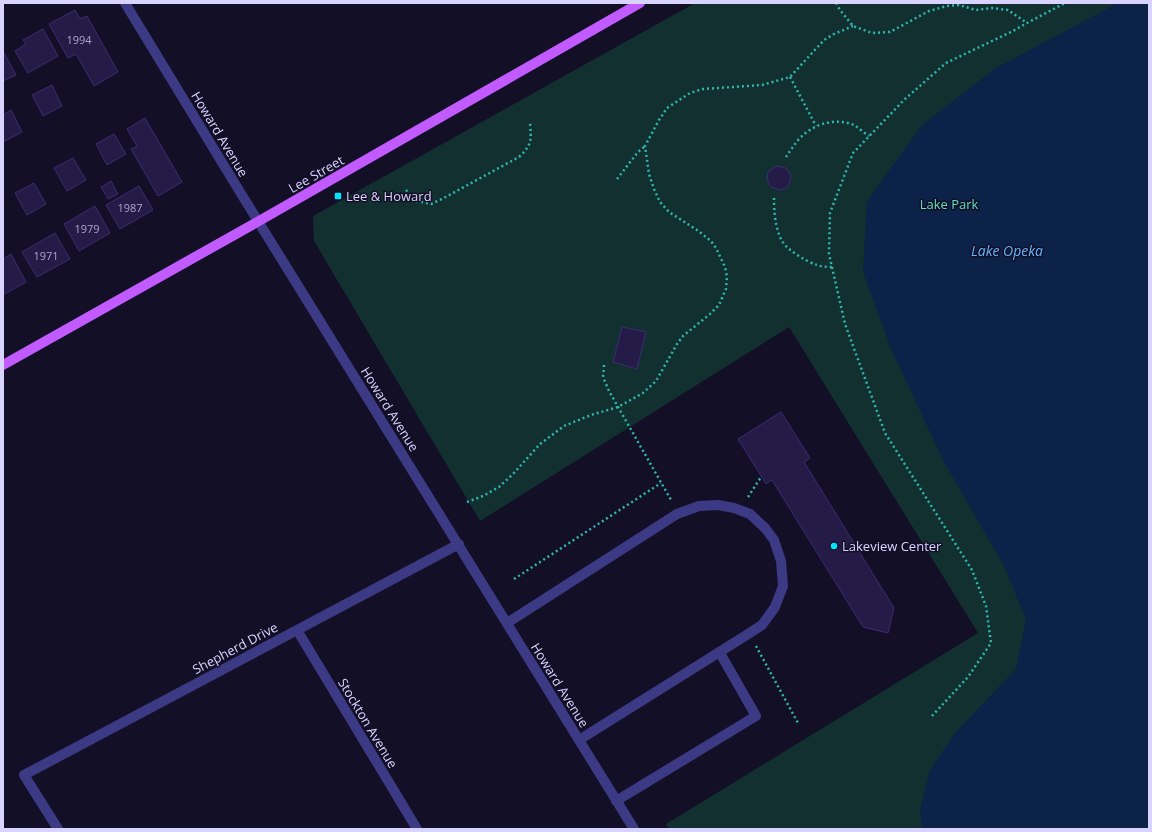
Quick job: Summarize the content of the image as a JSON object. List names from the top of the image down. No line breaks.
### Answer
{"streets":{"main road":["Lee Street"],"street":["Howard Avenue","Shepherd Drive","Stockton Avenue"]},"crossings":[["Howard Avenue","Lee Street"],["Howard Avenue","Shepherd Drive"],["Shepherd Drive","Stockton Avenue"]],"water":["Lake Opeka"],"parks":["Lake Park"],"places":{"transit":["Lee & Howard"],"other":["Lakeview Center"]},"house_numbers":["1994","1987","1979","1971"]}
